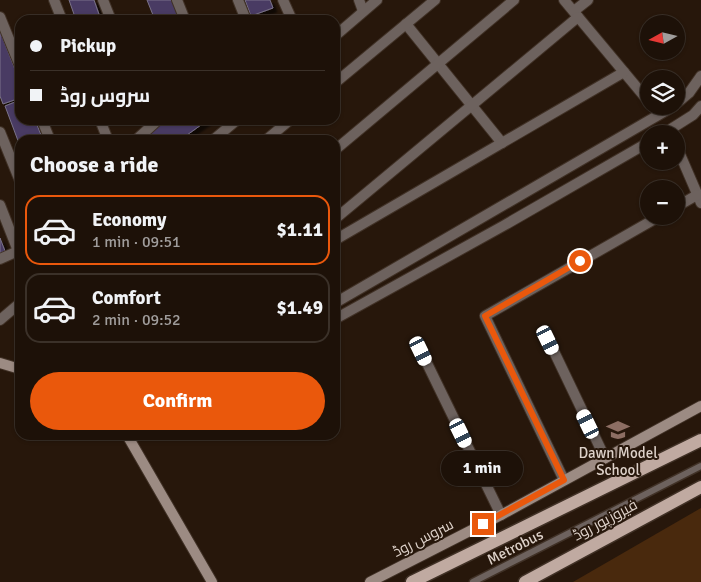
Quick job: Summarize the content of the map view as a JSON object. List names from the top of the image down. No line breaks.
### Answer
{"streets":{"main road":["فیروزپور روڈ"],"street":["سروس روڈ"],"lane":["Metrobus"]},"places":{"school or university":["Dawn Model School"]},"north":"left","page":{"map_buttons":["+","−"],"banner":["Pickup","سروس روڈ"],"heading":"Choose a ride","list":[{"name":"Economy","note":"1 min · 09:51","value":"$1.11"},{"name":"Comfort","note":"2 min · 09:52","value":"$1.49"}],"buttons":"Confirm","bubble":"1 min"}}
